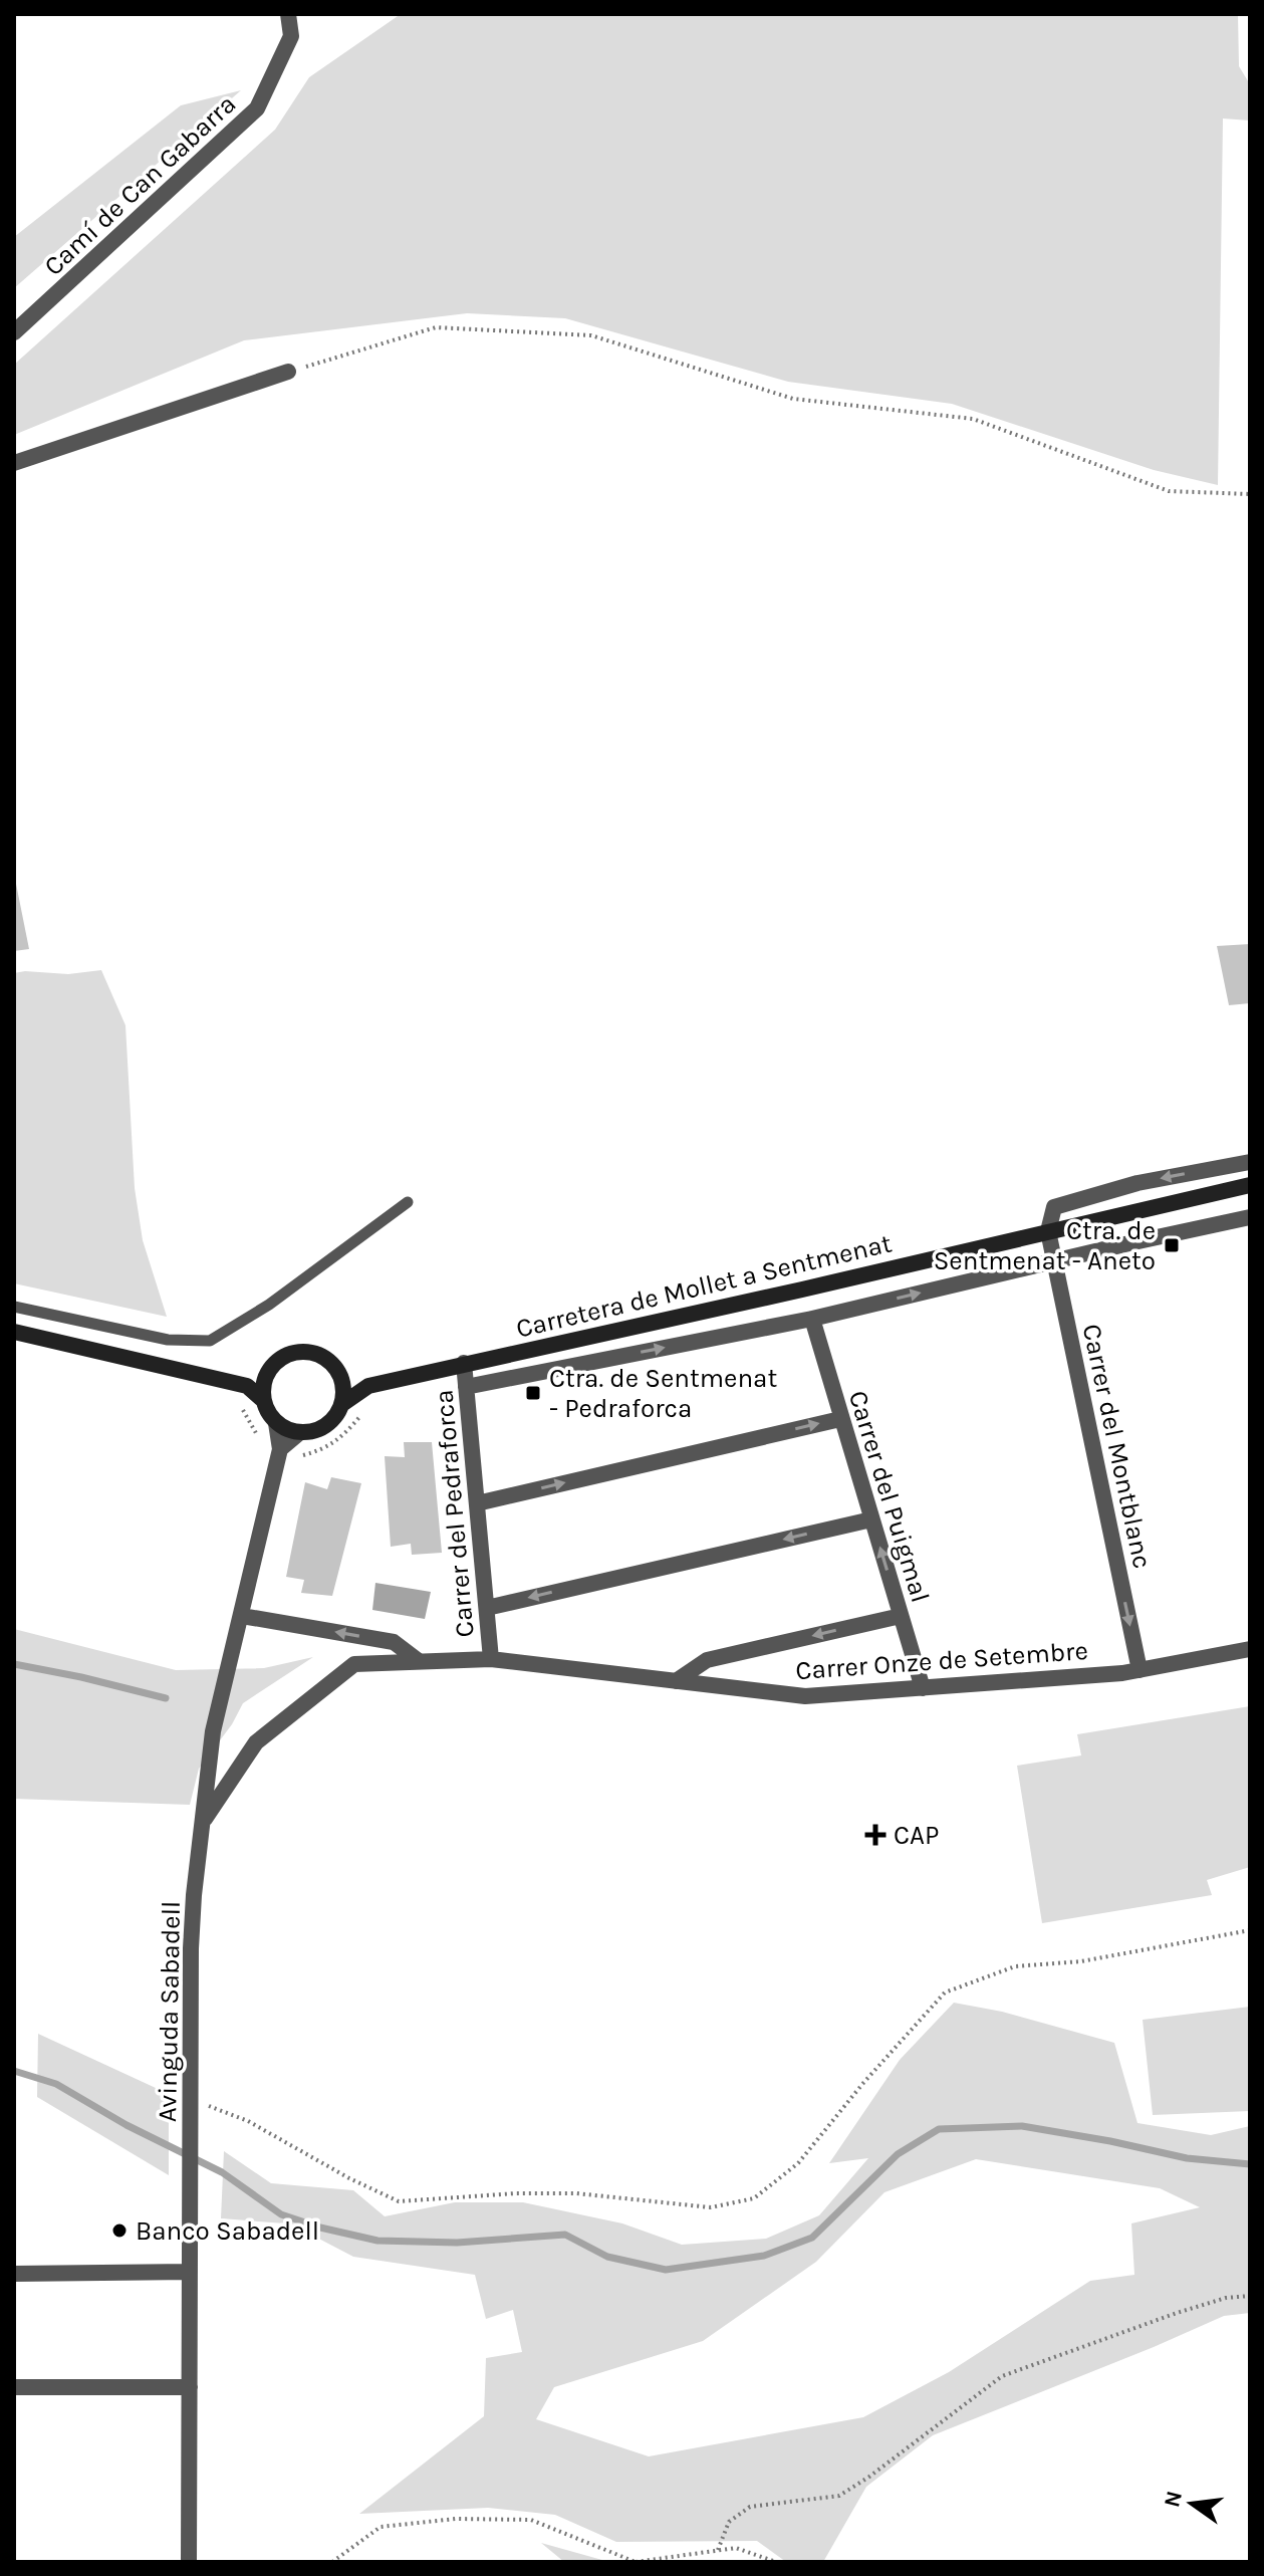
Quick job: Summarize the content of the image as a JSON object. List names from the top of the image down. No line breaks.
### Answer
{"streets":{"street":["Camí de Can Gabarra","Carretera de Mollet a Sentmenat","Carrer del Montblanc","Carrer del Puigmal","Carrer del Pedraforca","Carrer Onze de Setembre","Avinguda Sabadell"]},"crossings":[["Carretera de Mollet a Sentmenat","Carrer del Montblanc"],["Carretera de Mollet a Sentmenat","Carrer del Puigmal"],["Carretera de Mollet a Sentmenat","Carrer del Pedraforca"],["Carrer del Montblanc","Carrer Onze de Setembre"],["Carrer del Puigmal","Carrer Onze de Setembre"],["Carrer del Pedraforca","Carrer Onze de Setembre"],["Carrer del Pedraforca","Avinguda Sabadell"],["Carrer Onze de Setembre","Avinguda Sabadell"]],"one_way":["Carrer del Montblanc"],"places":{"transit":["Ctra. de Sentmenat - Aneto","Ctra. de Sentmenat - Pedraforca"],"health":["CAP"],"other":["Banco Sabadell"]},"north":"left"}
